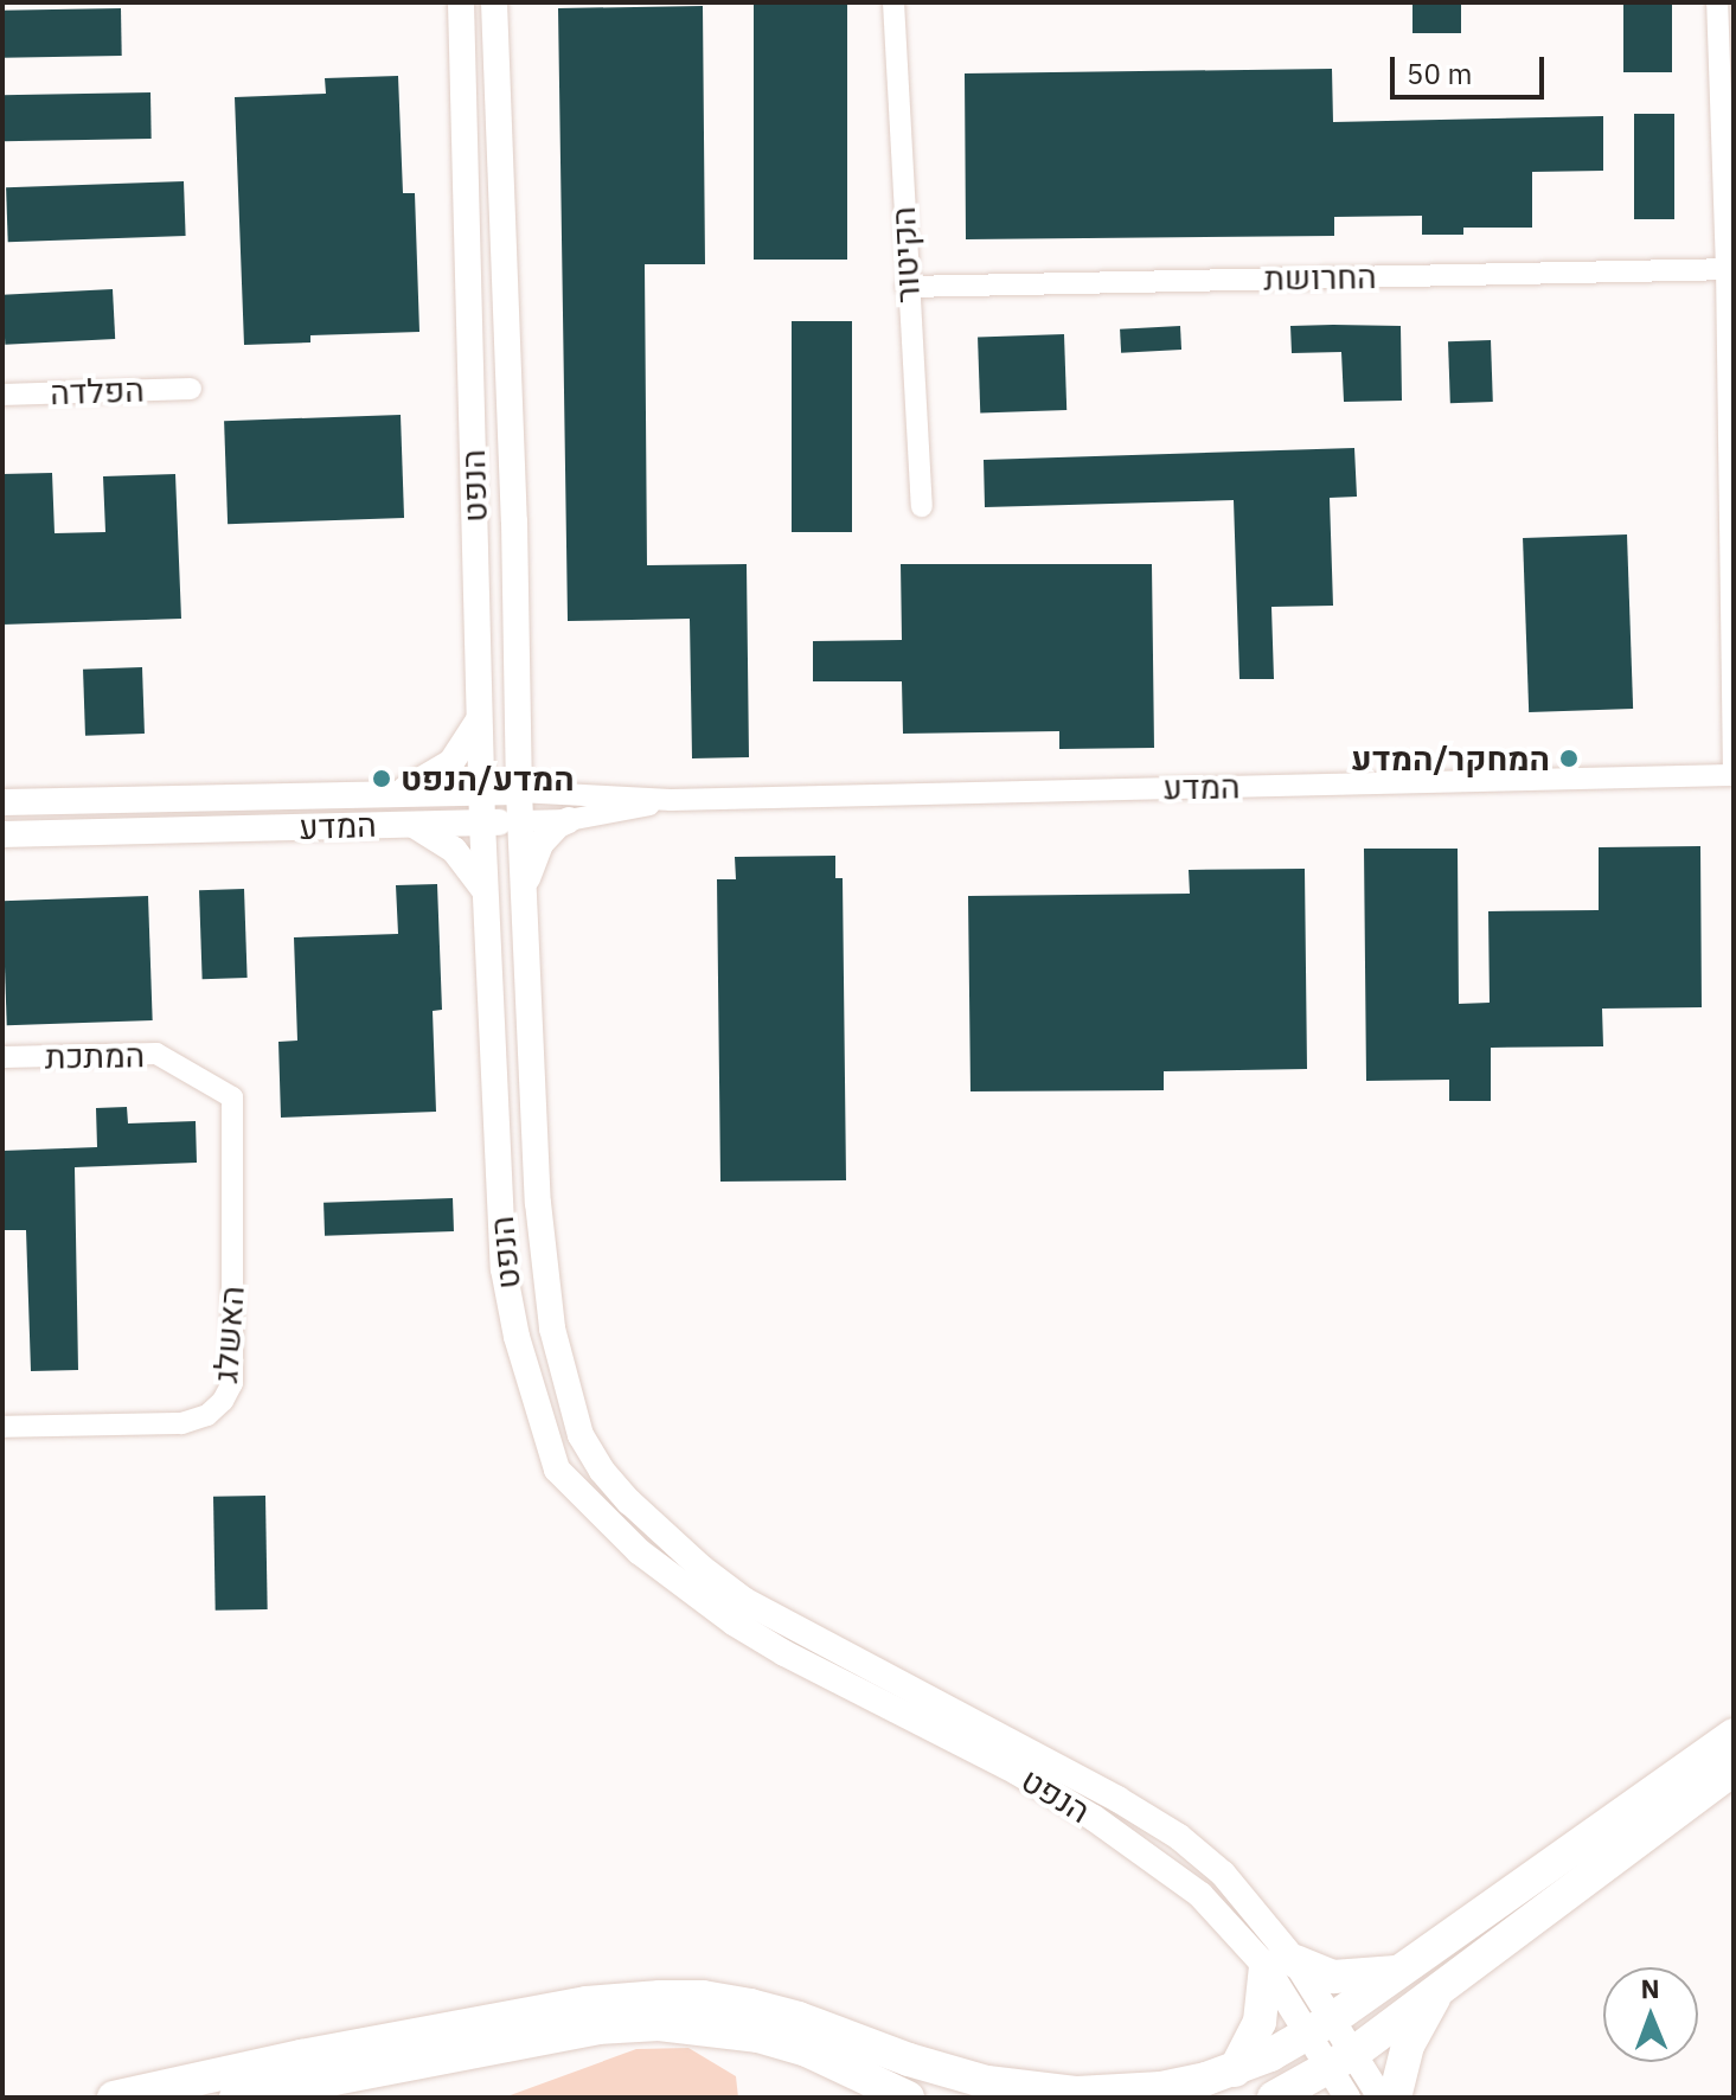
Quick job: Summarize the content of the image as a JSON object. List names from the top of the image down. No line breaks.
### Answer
{"streets":{"street":["הקיטור","החרושת","הפלדה","הנפט","המדע","המתכת","האשלג"]},"crossings":[["הקיטור","החרושת"],["הנפט","המדע"],["המתכת","האשלג"]],"places":["המחקר/המדע","המדע/הנפט"],"scale_bar":"50 m","north":"top"}
